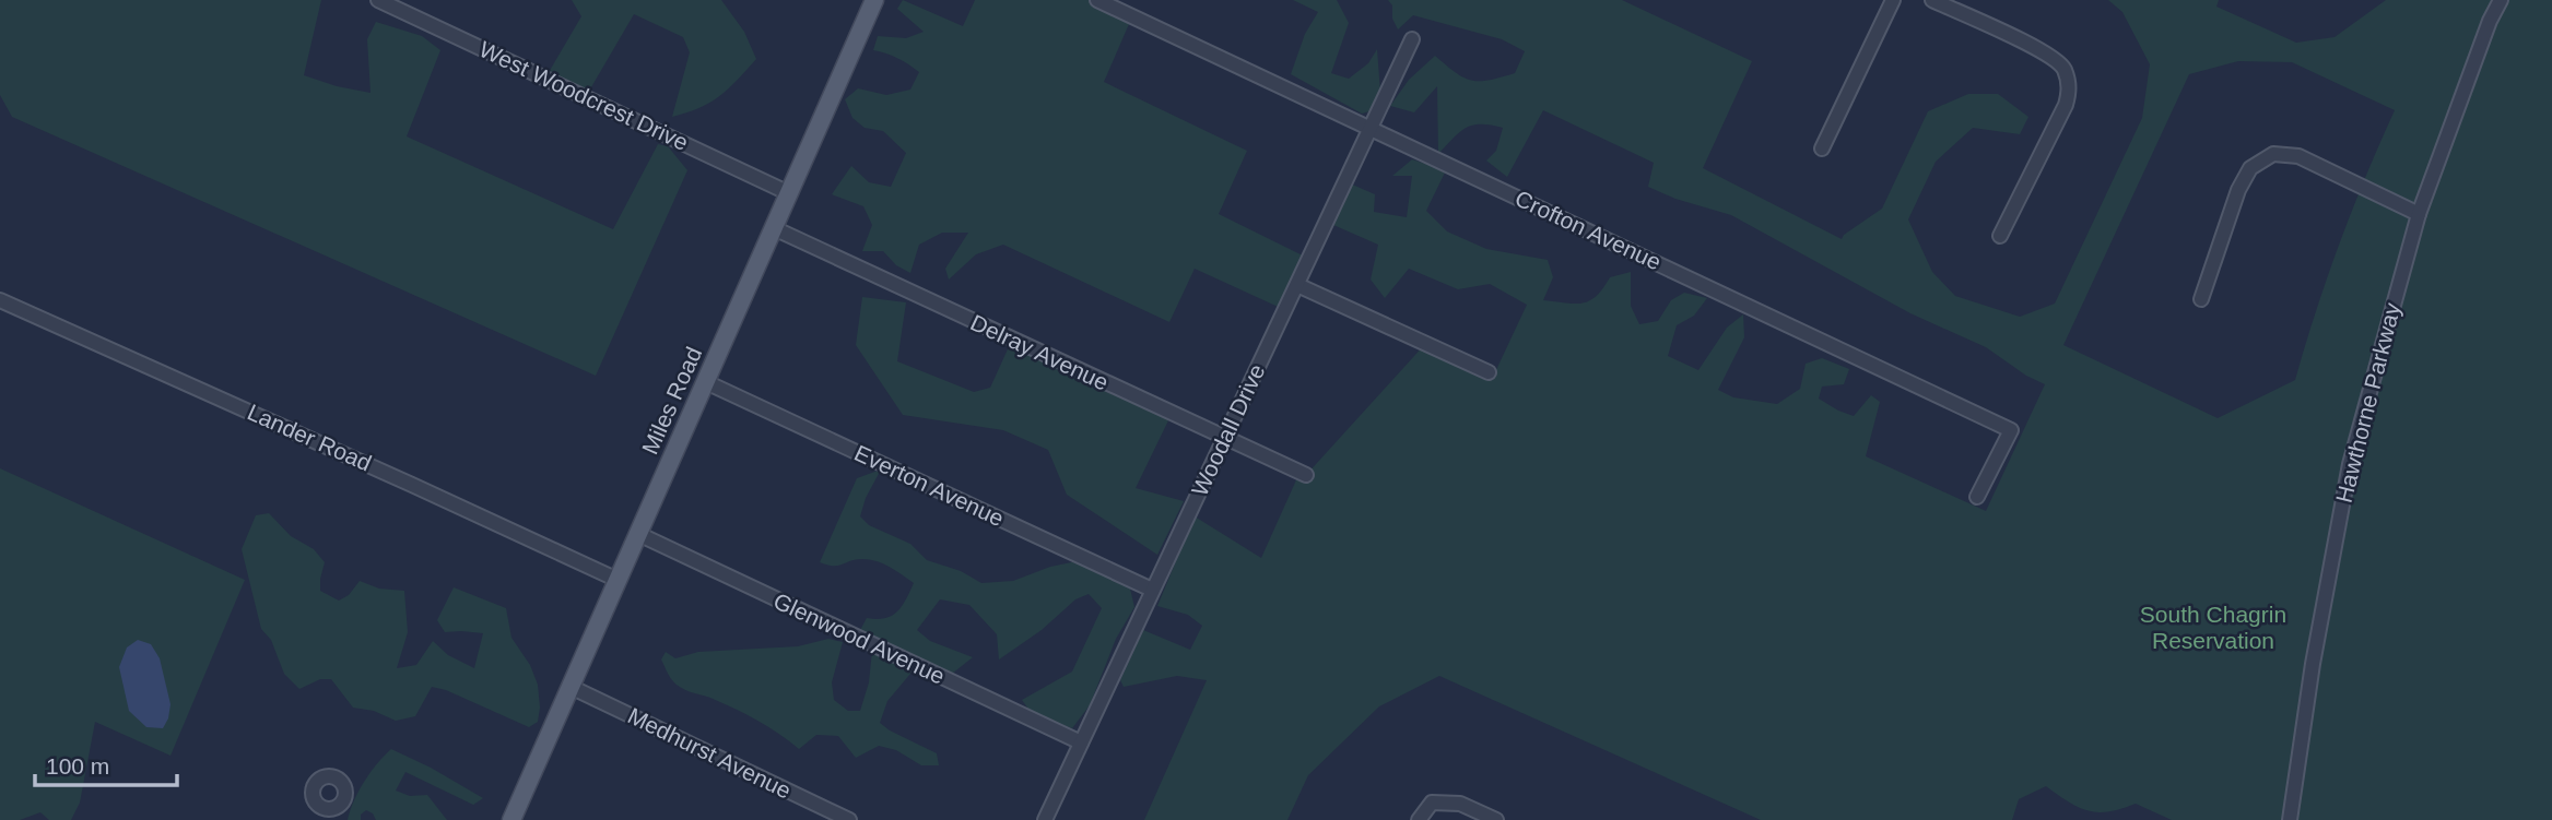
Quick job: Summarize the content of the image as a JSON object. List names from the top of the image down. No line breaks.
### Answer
{"streets":{"main road":["Miles Road"],"street":["West Woodcrest Drive","Crofton Avenue","Delray Avenue","Hawthorne Parkway","Woodall Drive","Lander Road","Everton Avenue","Glenwood Avenue","Medhurst Avenue"]},"crossings":[["West Woodcrest Drive","Miles Road"],["Crofton Avenue","Woodall Drive"],["Delray Avenue","Miles Road"],["Delray Avenue","Woodall Drive"],["Miles Road","Lander Road"],["Miles Road","Everton Avenue"],["Miles Road","Glenwood Avenue"],["Miles Road","Medhurst Avenue"],["Woodall Drive","Everton Avenue"],["Woodall Drive","Glenwood Avenue"]],"parks":["South Chagrin Reservation"],"scale_bar":"100 m"}
